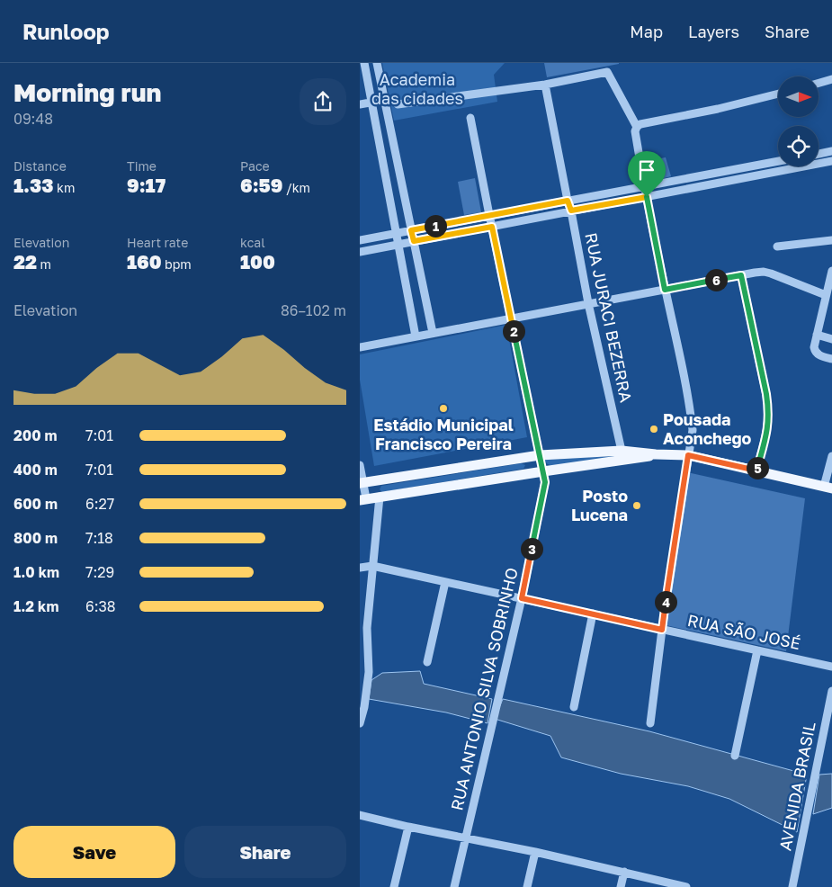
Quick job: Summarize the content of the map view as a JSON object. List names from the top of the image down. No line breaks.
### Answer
{"streets":{"street":["RUA JURACI BEZERRA","RUA SÃO JOSÉ","RUA ANTONIO SILVA SOBRINHO","AVENIDA BRASIL"]},"crossings":[["RUA SÃO JOSÉ","RUA ANTONIO SILVA SOBRINHO"]],"parks":["Academia das cidades"],"places":["Estádio Municipal Francisco Pereira","Pousada Aconchego","Posto Lucena"],"north":"right","page":{"header":"Runloop","nav":["Map","Layers","Share"],"heading":["Morning run","09:48"],"stats":[["Distance","1.33 km"],["Time","9:17"],["Pace","6:59 /km"],["Elevation","22 m"],["Heart rate","160 bpm"],["kcal","100"]],"pins":["1","6","2","5","3","4"],"chart":["Elevation","86–102 m"],"list":[{"name":"200 m","note":"7:01"},{"name":"400 m","note":"7:01"},{"name":"600 m","note":"6:27"},{"name":"800 m","note":"7:18"},{"name":"1.0 km","note":"7:29"},{"name":"1.2 km","note":"6:38"}],"buttons":["Save","Share"]}}
